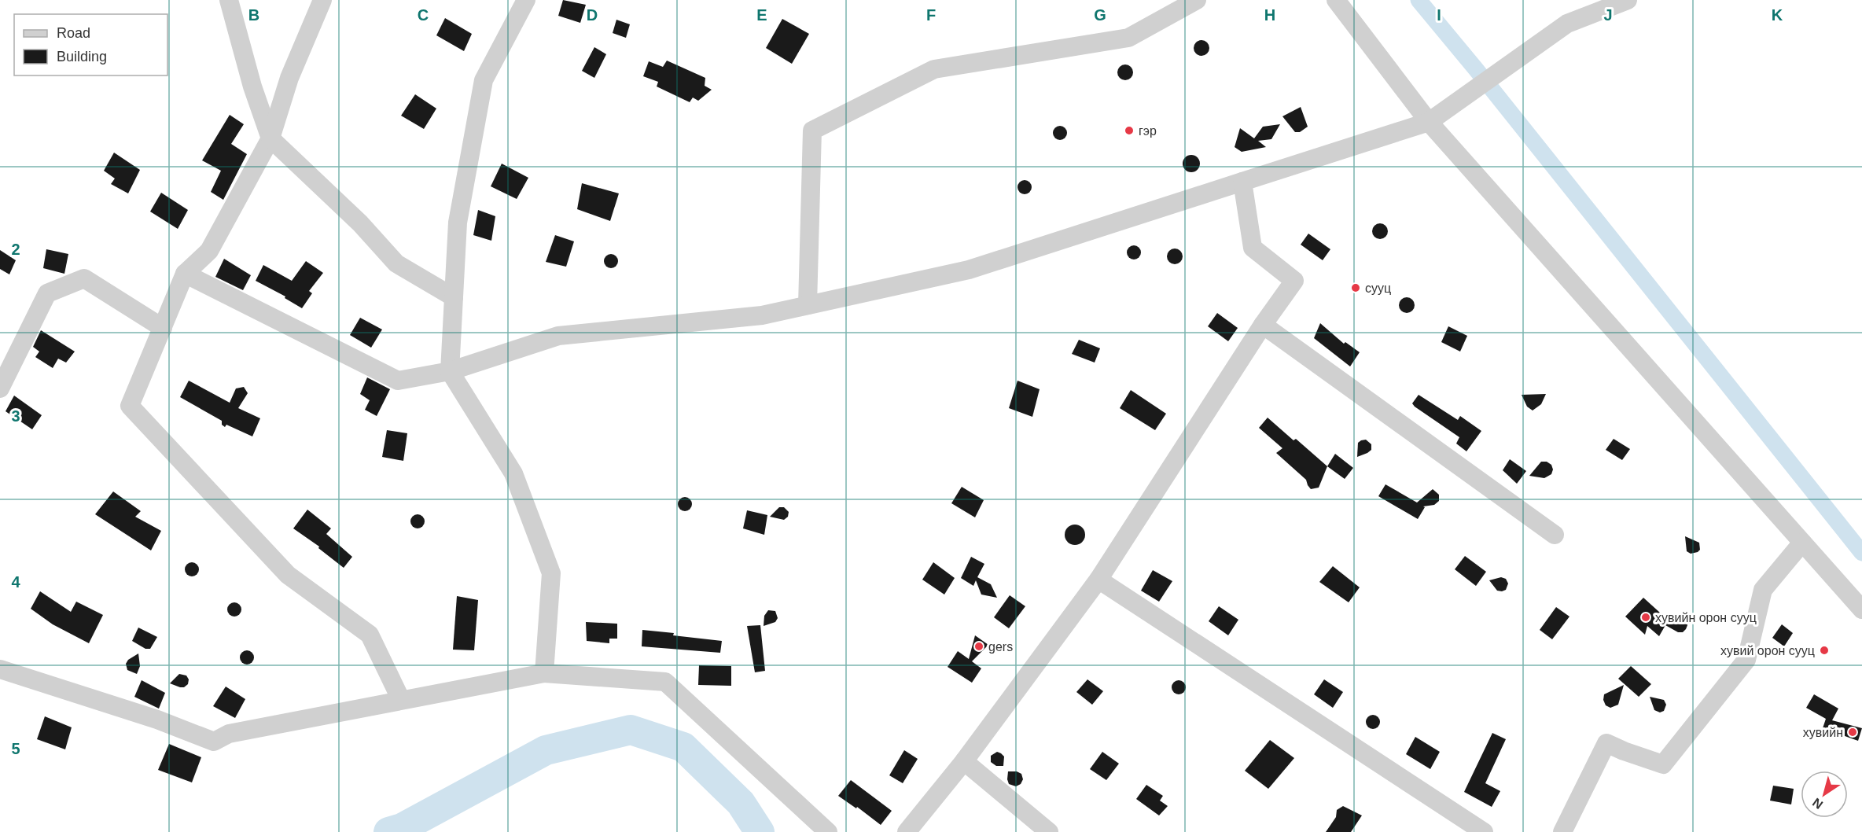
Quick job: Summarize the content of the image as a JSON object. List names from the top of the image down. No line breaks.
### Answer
{"places":["гэр","сууц","хувийн орон сууц","gers","хувий орон сууц","хувийн"],"legend":["Road","Building"],"north":"bottom left","grid":{"columns":["B","C","D","E","F","G","H","I","J","K"],"rows":["2","3","4","5"]}}
